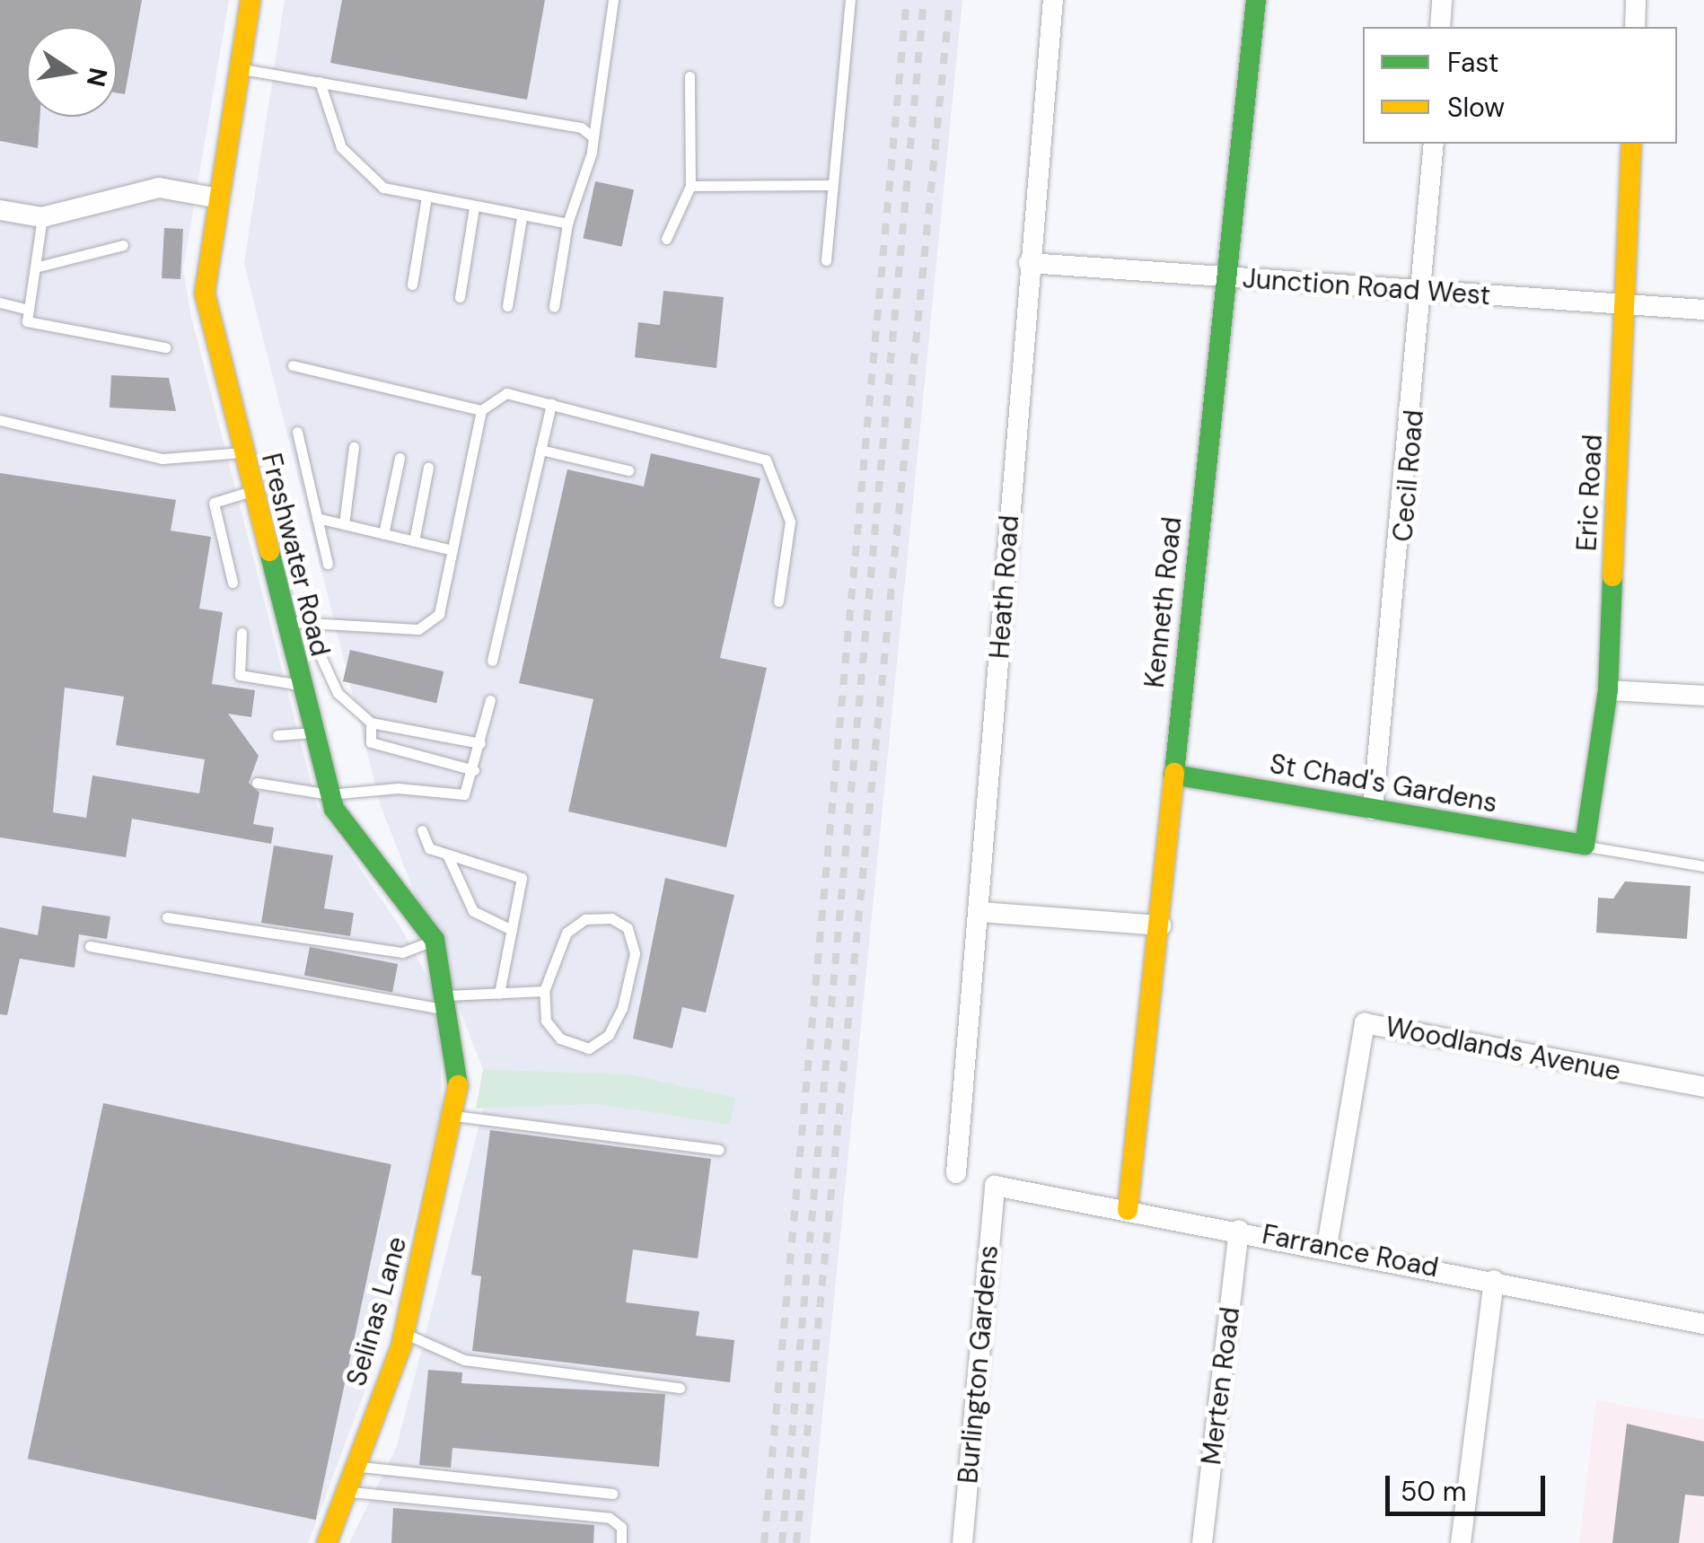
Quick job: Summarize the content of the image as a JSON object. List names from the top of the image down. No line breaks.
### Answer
{"streets":{"street":["Junction Road West","Cecil Road","Eric Road","Freshwater Road","Heath Road","Kenneth Road","St Chad's Gardens","Woodlands Avenue","Farrance Road","Selinas Lane","Burlington Gardens","Merten Road"]},"crossings":[["Junction Road West","Cecil Road"],["Junction Road West","Eric Road"],["Junction Road West","Heath Road"],["Junction Road West","Kenneth Road"],["Cecil Road","St Chad's Gardens"],["Eric Road","St Chad's Gardens"],["Freshwater Road","Selinas Lane"],["Kenneth Road","St Chad's Gardens"],["Kenneth Road","Farrance Road"],["Woodlands Avenue","Farrance Road"],["Farrance Road","Burlington Gardens"],["Farrance Road","Merten Road"]],"legend":["Fast","Slow"],"scale_bar":"50 m","north":"right"}
